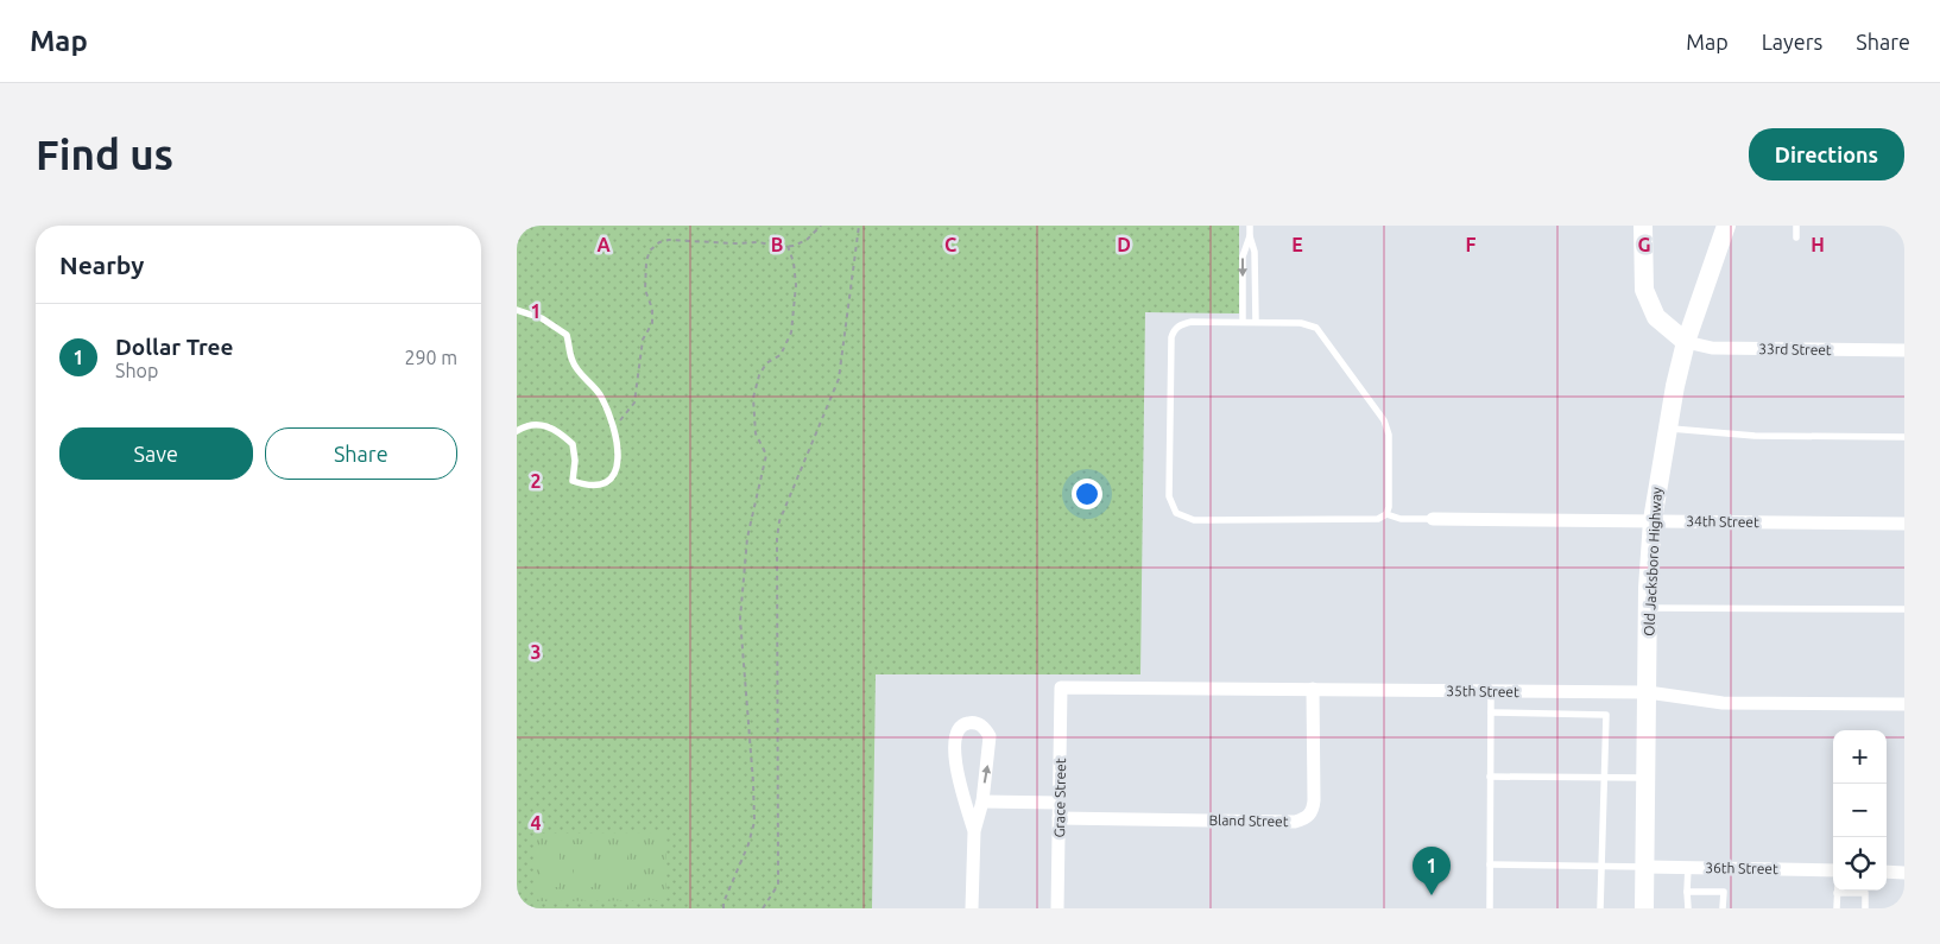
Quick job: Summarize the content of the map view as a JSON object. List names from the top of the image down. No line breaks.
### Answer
{"streets":{"main road":["Old Jacksboro Highway"],"street":["33rd Street","34th Street","35th Street","Grace Street","Bland Street","36th Street"]},"crossings":[["33rd Street","Old Jacksboro Highway"],["34th Street","Old Jacksboro Highway"],["Old Jacksboro Highway","35th Street"],["Old Jacksboro Highway","36th Street"],["35th Street","Grace Street"],["35th Street","Bland Street"],["Grace Street","Bland Street"]],"page":{"header":"Map","nav":["Map","Layers","Share"],"buttons":["Directions",["Save","Share"]],"title":"Find us","heading":"Nearby","list":[{"mark":"1","name":"Dollar Tree","note":"Shop","value":"290 m"}],"map_buttons":["+","−"],"pins":"1"},"grid":{"columns":["A","B","C","D","E","F","G","H"],"rows":["1","2","3","4"]}}
